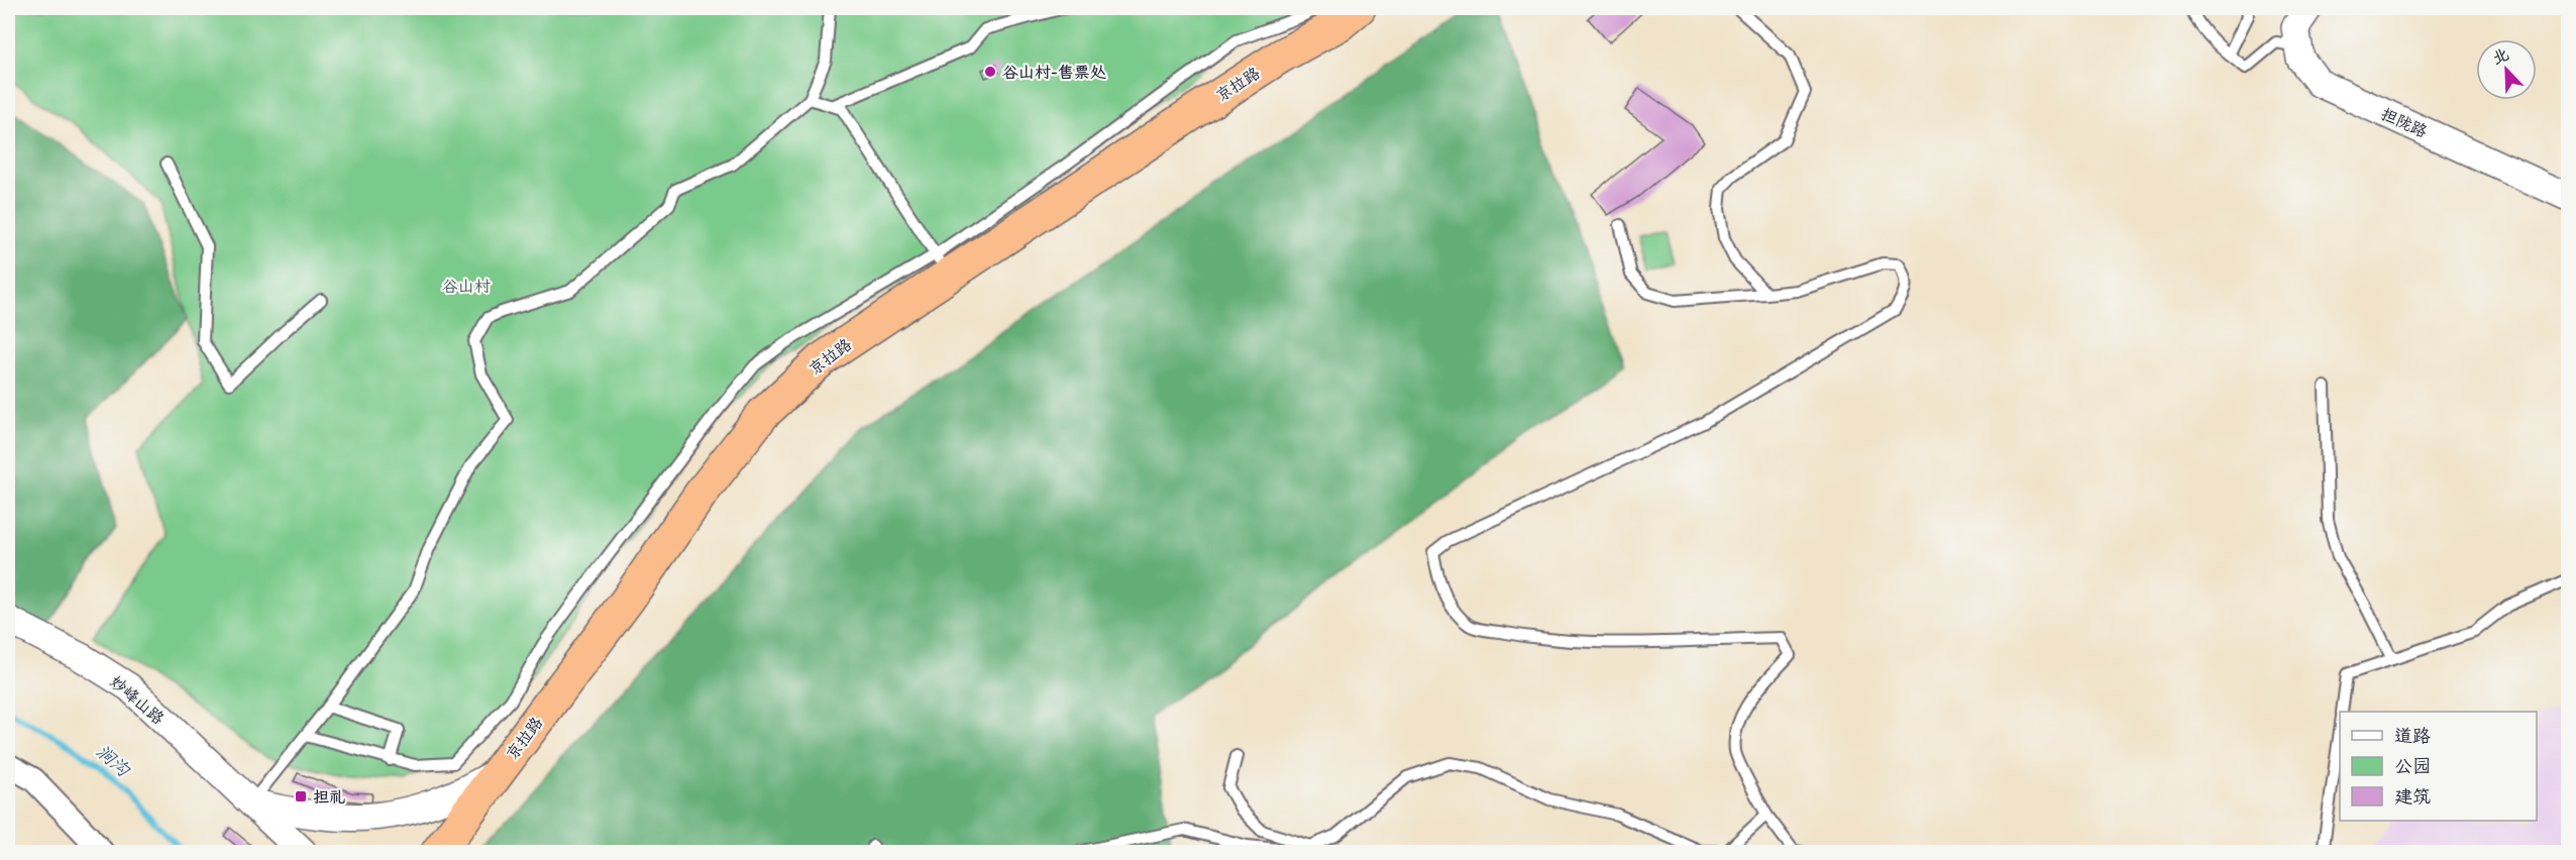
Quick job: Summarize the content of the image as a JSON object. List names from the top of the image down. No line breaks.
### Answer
{"streets":{"highway":["京拉路"],"street":["担陇路","妙峰山路"]},"water":["涧沟"],"parks":["谷山村"],"places":{"other":["谷山村-售票处"],"transit":["担礼"]},"legend":["道路","公园","建筑"],"north":"top left"}
